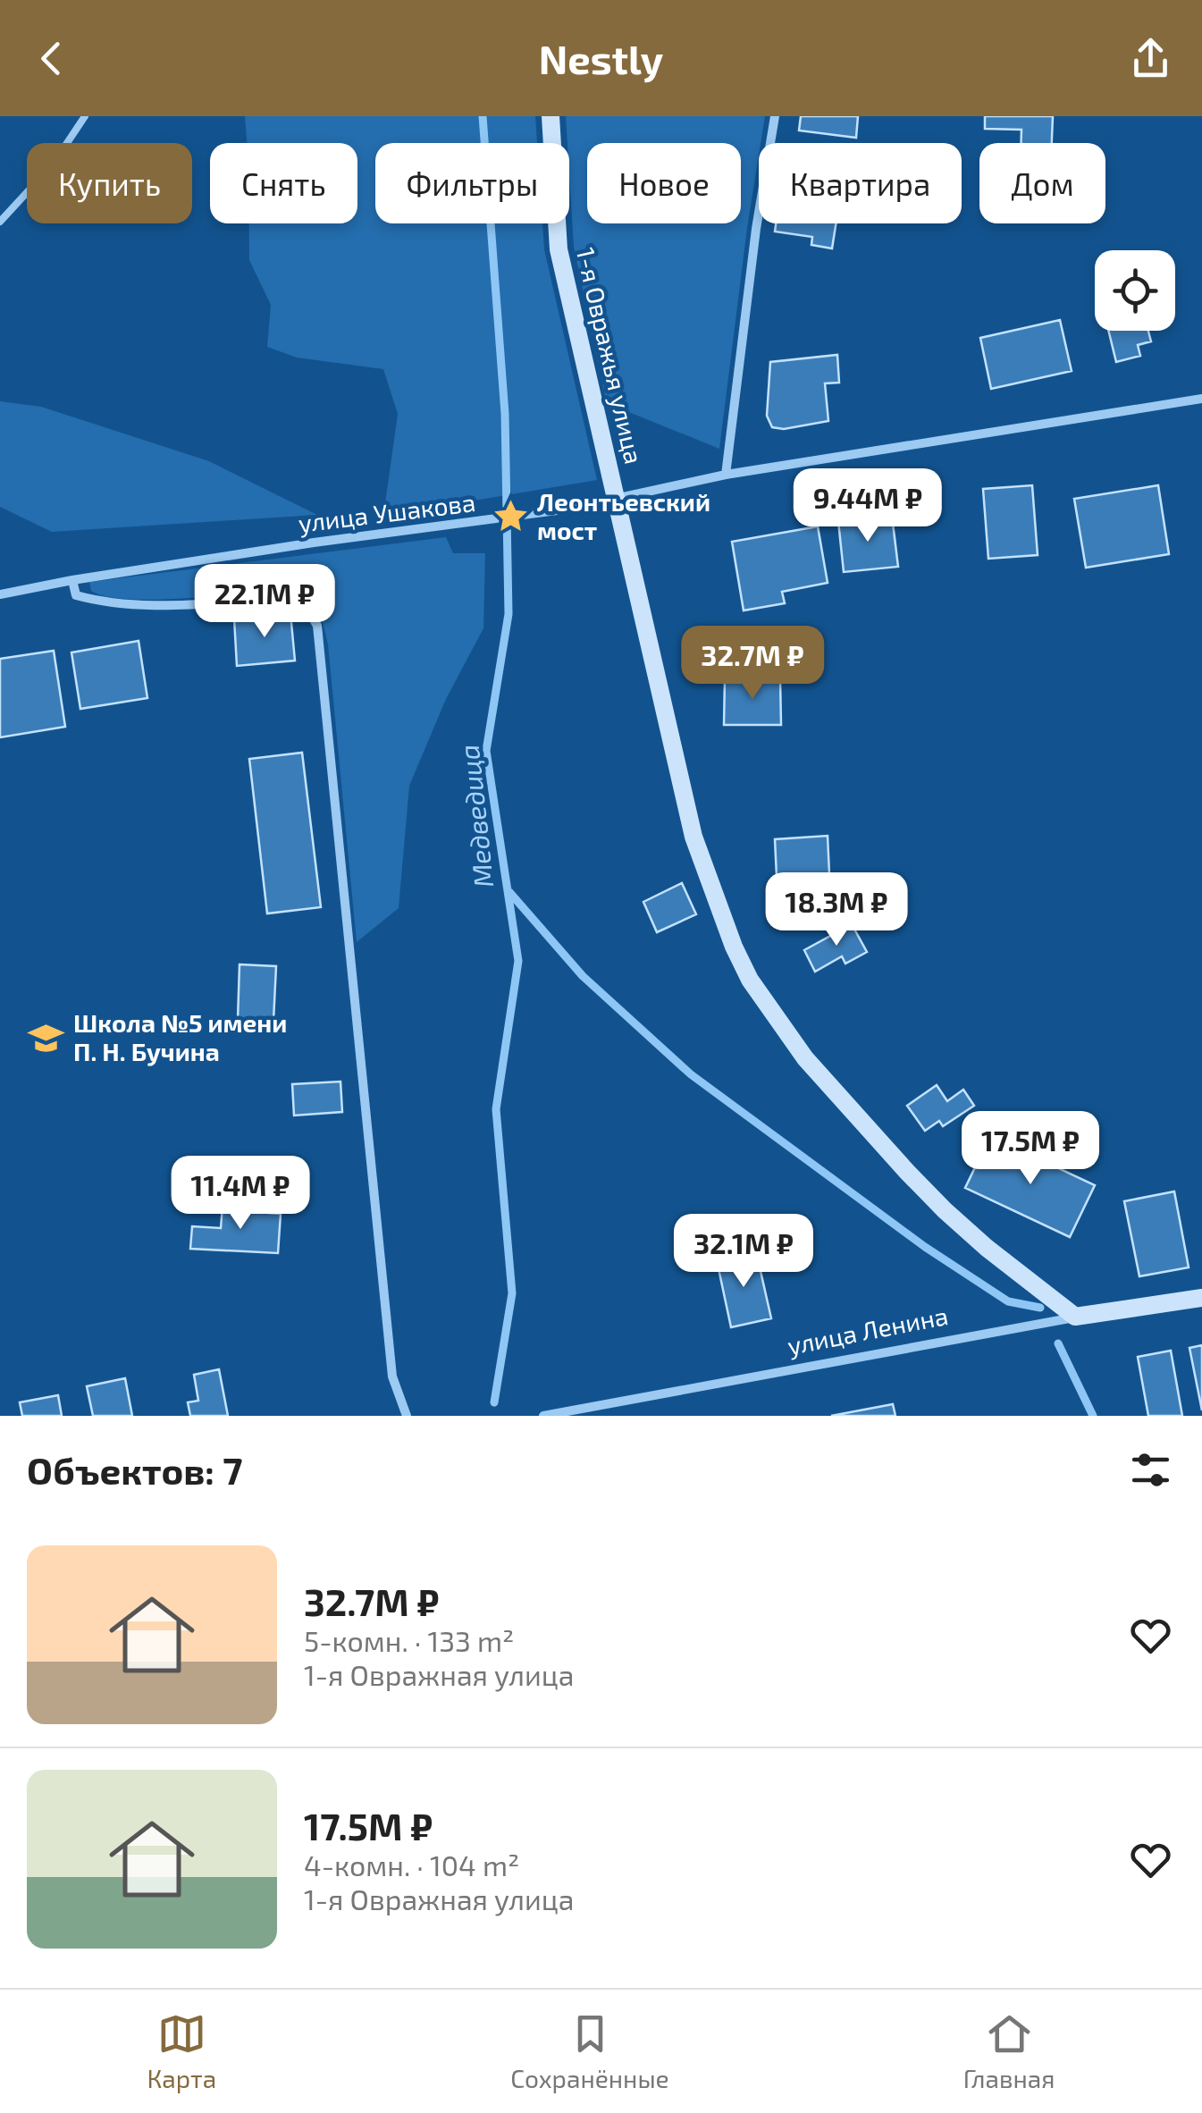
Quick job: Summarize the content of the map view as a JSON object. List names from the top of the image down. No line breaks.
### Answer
{"streets":{"street":["1-я Овражья улица","улица Ушакова","улица Ленина"]},"crossings":[["1-я Овражья улица","улица Ушакова"],["1-я Овражья улица","улица Ленина"]],"water":["Медведица"],"places":{"place":["Леонтьевский мост"],"school or university":["Школа №5 имени П. Н. Бучина"]},"page":{"header":"Nestly","chip":["Купить","Снять","Фильтры","Новое","Квартира","Дом"],"price":["9.44M ₽","22.1M ₽","32.7M ₽","18.3M ₽","17.5M ₽","11.4M ₽","32.1M ₽"],"heading":"Объектов: 7","list":[{"name":"32.7M ₽","note":"5-комн. · 133 m² · 1-я Овражная улица"},{"name":"17.5M ₽","note":"4-комн. · 104 m² · 1-я Овражная улица"}],"tabs":["Карта","Сохранённые","Главная"]}}
